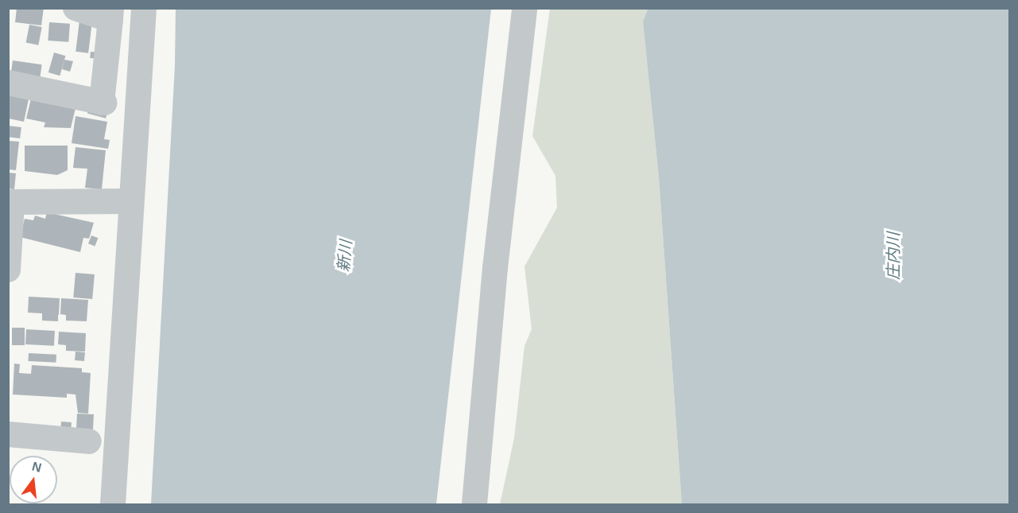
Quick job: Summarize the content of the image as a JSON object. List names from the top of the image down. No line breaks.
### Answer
{"water":["新川","庄内川"],"north":"top"}
